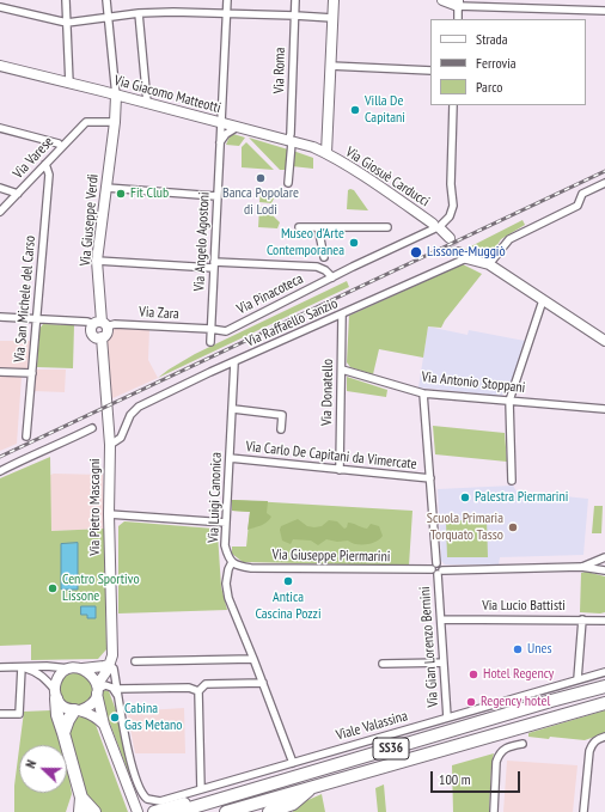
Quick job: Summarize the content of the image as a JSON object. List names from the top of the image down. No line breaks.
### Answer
{"streets":{"highway":["SS36"],"street":["Via Roma","Via Giacomo Matteotti","Via Varese","Via Giosuè Carducci","Via Giuseppe Verdi","Via Angelo Agostoni","Via Pinacoteca","Via San Michele del Carso","Via Zara","Via Raffaello Sanzio","Via Antonio Stoppani","Via Donatello","Via Carlo De Capitani da Vimercate","Via Luigi Canonica","Via Pietro Mascagni","Via Giuseppe Piermarini","Via Lucio Battisti","Via Gian Lorenzo Bernini","Viale Valassina"]},"crossings":[["Via Roma","Via Giacomo Matteotti"],["Via Giacomo Matteotti","Via Giosuè Carducci"],["Via Giacomo Matteotti","Via Giuseppe Verdi"],["Via Giacomo Matteotti","Via Angelo Agostoni"],["Via Varese","Via Giuseppe Verdi"],["Via Varese","Via San Michele del Carso"],["Via Giosuè Carducci","Via Pinacoteca"],["Via Giuseppe Verdi","Via Zara"],["Via Giuseppe Verdi","Via Pietro Mascagni"],["Via Angelo Agostoni","Via Pinacoteca"],["Via Angelo Agostoni","Via Zara"],["Via Pinacoteca","Via Zara"],["Via San Michele del Carso","Via Zara"],["Via Raffaello Sanzio","Via Donatello"],["Via Raffaello Sanzio","Via Luigi Canonica"],["Via Raffaello Sanzio","Via Pietro Mascagni"],["Via Antonio Stoppani","Via Donatello"],["Via Donatello","Via Carlo De Capitani da Vimercate"],["Via Carlo De Capitani da Vimercate","Via Luigi Canonica"],["Via Luigi Canonica","Via Giuseppe Piermarini"],["Via Pietro Mascagni","Viale Valassina"],["Via Lucio Battisti","Via Gian Lorenzo Bernini"],["Via Gian Lorenzo Bernini","Viale Valassina"]],"places":["Villa De Capitani","Banca Popolare di Lodi","Fit Club","Museo d'Arte Contemporanea","Lissone-Muggiò","Palestra Piermarini","Scuola Primaria Torquato Tasso","Antica Cascina Pozzi","Centro Sportivo Lissone","Unes","Hotel Regency","Regency hotel","Cabina Gas Metano"],"legend":["Strada","Ferrovia","Parco"],"scale_bar":"100 m","north":"left"}
